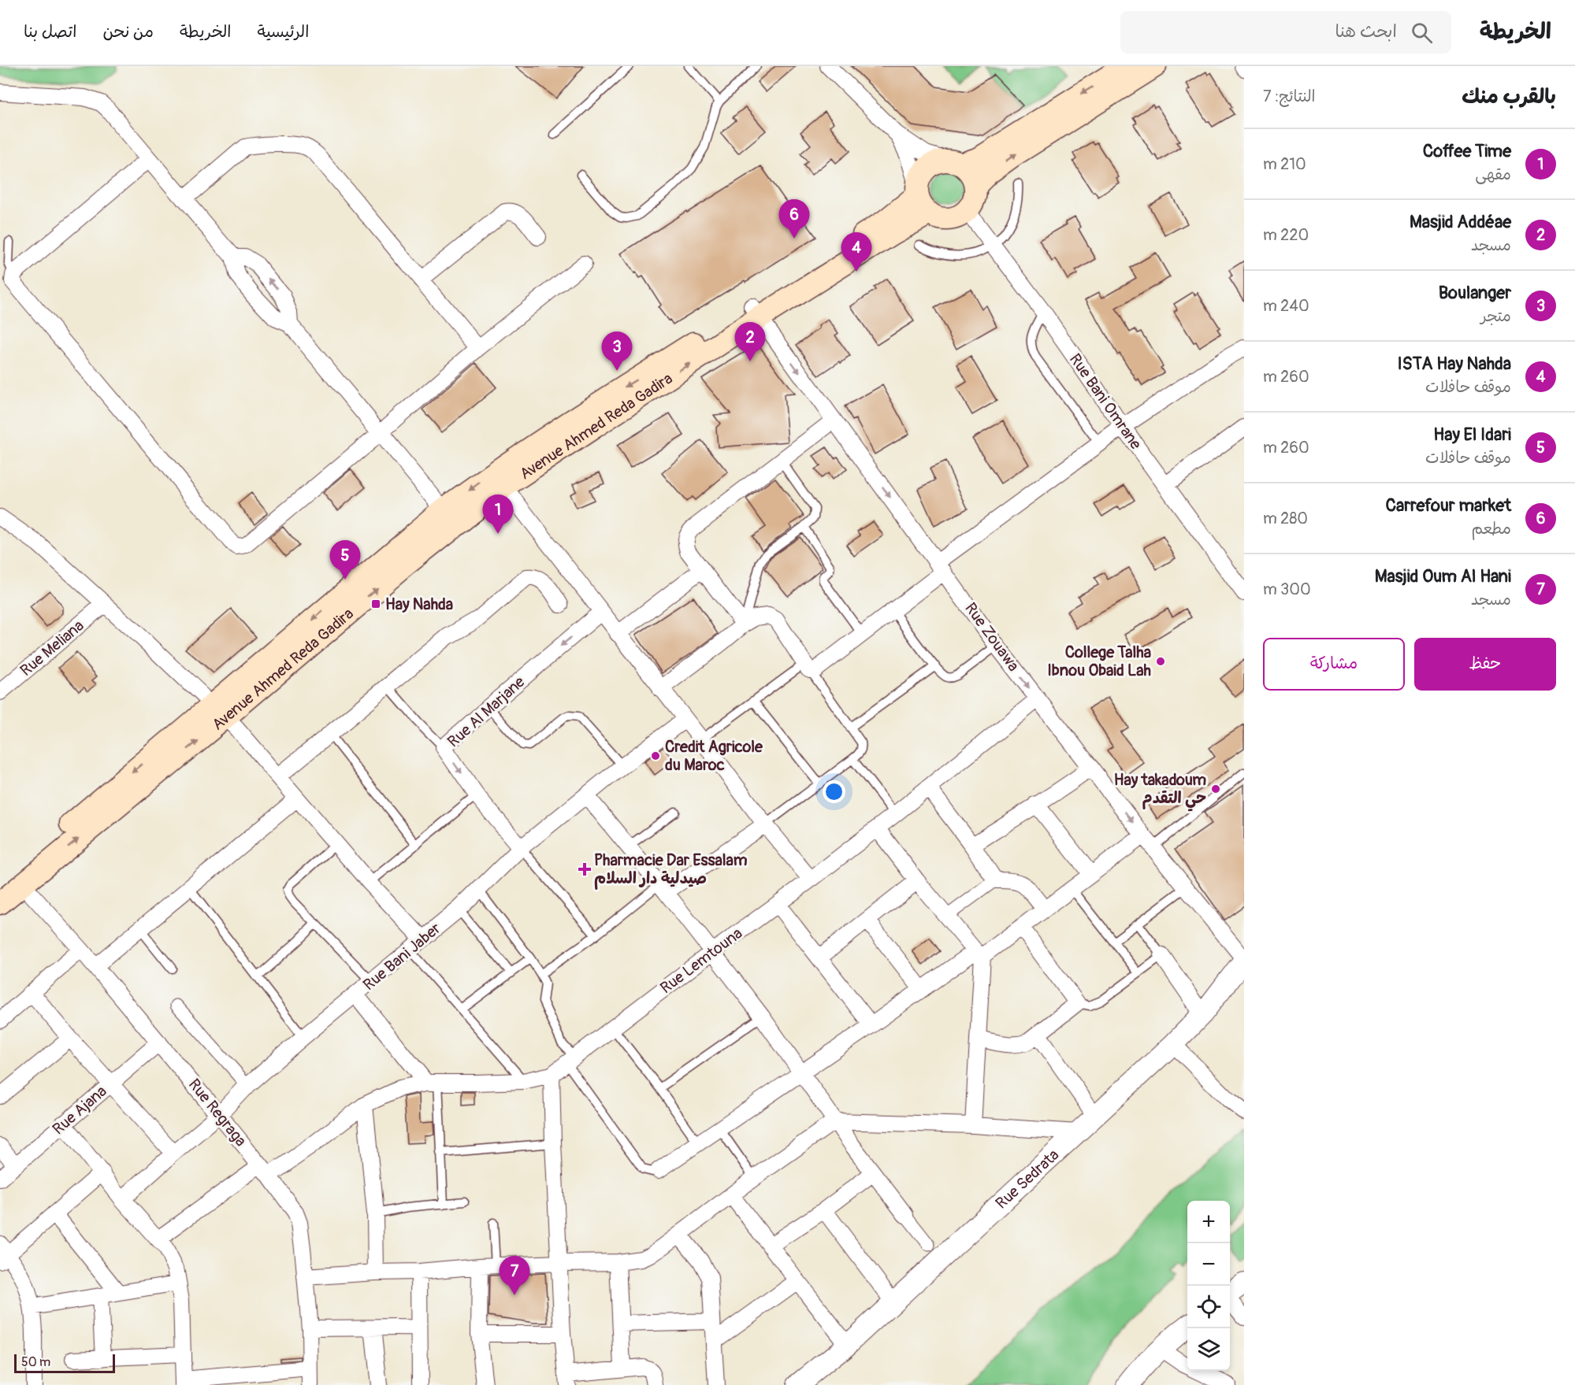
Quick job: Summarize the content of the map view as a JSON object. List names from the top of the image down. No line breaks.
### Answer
{"streets":{"main road":["Avenue Ahmed Reda Gadira"],"street":["Rue Bani Omrane","Rue Zouawa","Rue Meliana","Rue Al Marjane","Rue Bani Jaber","Rue Lemtouna","Rue Ajana","Rue Regraga","Rue Sedrata"]},"crossings":[["Rue Bani Omrane","Avenue Ahmed Reda Gadira"],["Avenue Ahmed Reda Gadira","Rue Zouawa"],["Avenue Ahmed Reda Gadira","Rue Regraga"],["Rue Zouawa","Rue Lemtouna"],["Rue Zouawa","Rue Sedrata"],["Rue Al Marjane","Rue Bani Jaber"],["Rue Bani Jaber","Rue Regraga"],["Rue Lemtouna","Rue Regraga"],["Rue Ajana","Rue Regraga"]],"one_way":["Rue Zouawa"],"places":{"transit":["Hay Nahda"],"other":["College Talha Ibnou Obaid Lah","Credit Agricole du Maroc","Hay takadoum حي التقدم"],"health":["Pharmacie Dar Essalam صيدلية دار السلام"]},"scale_bar":"50 m","page":{"header":"الخريطة","search":"ابحث هنا","nav":["الرئيسية","الخريطة","من نحن","اتصل بنا"],"heading":["بالقرب منك","النتائج: 7"],"list":[{"mark":"1","name":"Coffee Time","note":"مقهى","value":"210 m"},{"mark":"2","name":"Masjid Addéae","note":"مسجد","value":"220 m"},{"mark":"3","name":"Boulanger","note":"متجر","value":"240 m"},{"mark":"4","name":"ISTA Hay Nahda","note":"موقف حافلات","value":"260 m"},{"mark":"5","name":"Hay El Idari","note":"موقف حافلات","value":"260 m"},{"mark":"6","name":"Carrefour market","note":"مطعم","value":"280 m"},{"mark":"7","name":"Masjid Oum Al Hani","note":"مسجد","value":"300 m"}],"pins":["6","4","2","3","1","5","7"],"buttons":["حفظ","مشاركة"],"map_buttons":["+","−"],"scale":"50 m"}}
